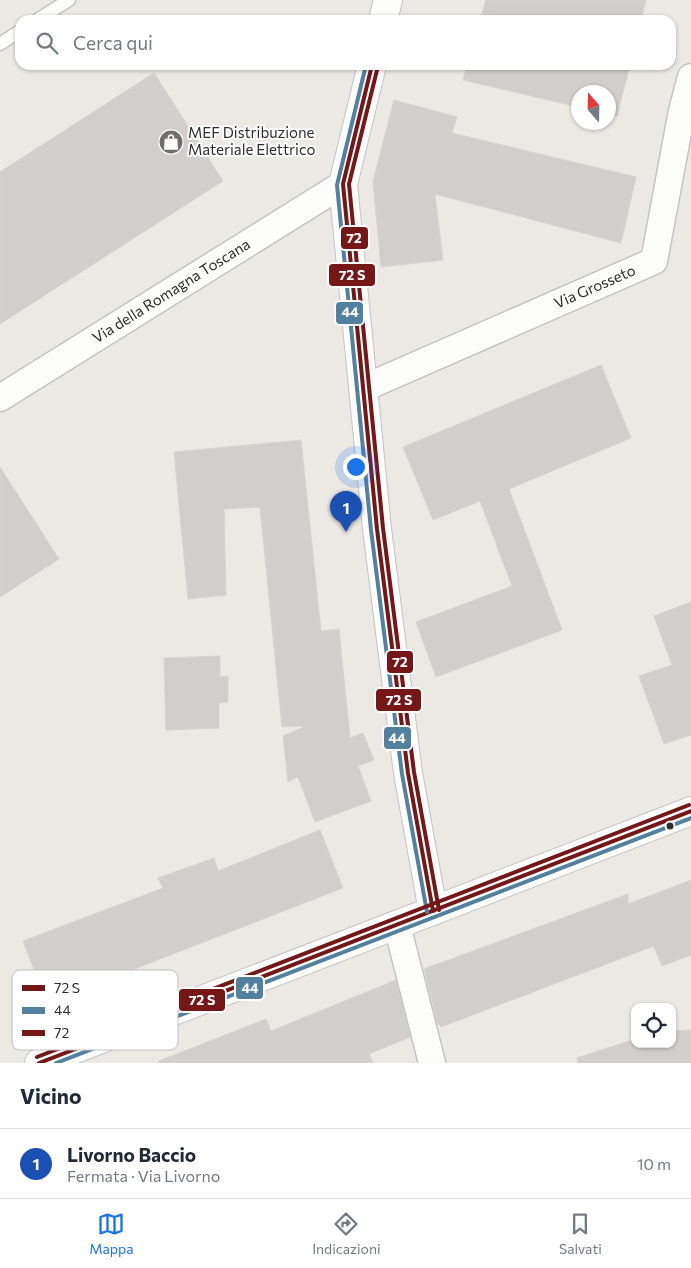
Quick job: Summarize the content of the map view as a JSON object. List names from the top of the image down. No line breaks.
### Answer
{"streets":{"street":["Via Grosseto","Via della Romagna Toscana"]},"places":{"shop":["MEF Distribuzione Materiale Elettrico"]},"lines":["transit line 44","transit line 72"],"legend":["72 S","44","72"],"north":"top","page":{"search":"Cerca qui","pins":"1","heading":"Vicino","list":[{"mark":"1","name":"Livorno Baccio","note":"Fermata · Via Livorno","value":"10 m"}],"nav":["Mappa","Indicazioni","Salvati"]}}
